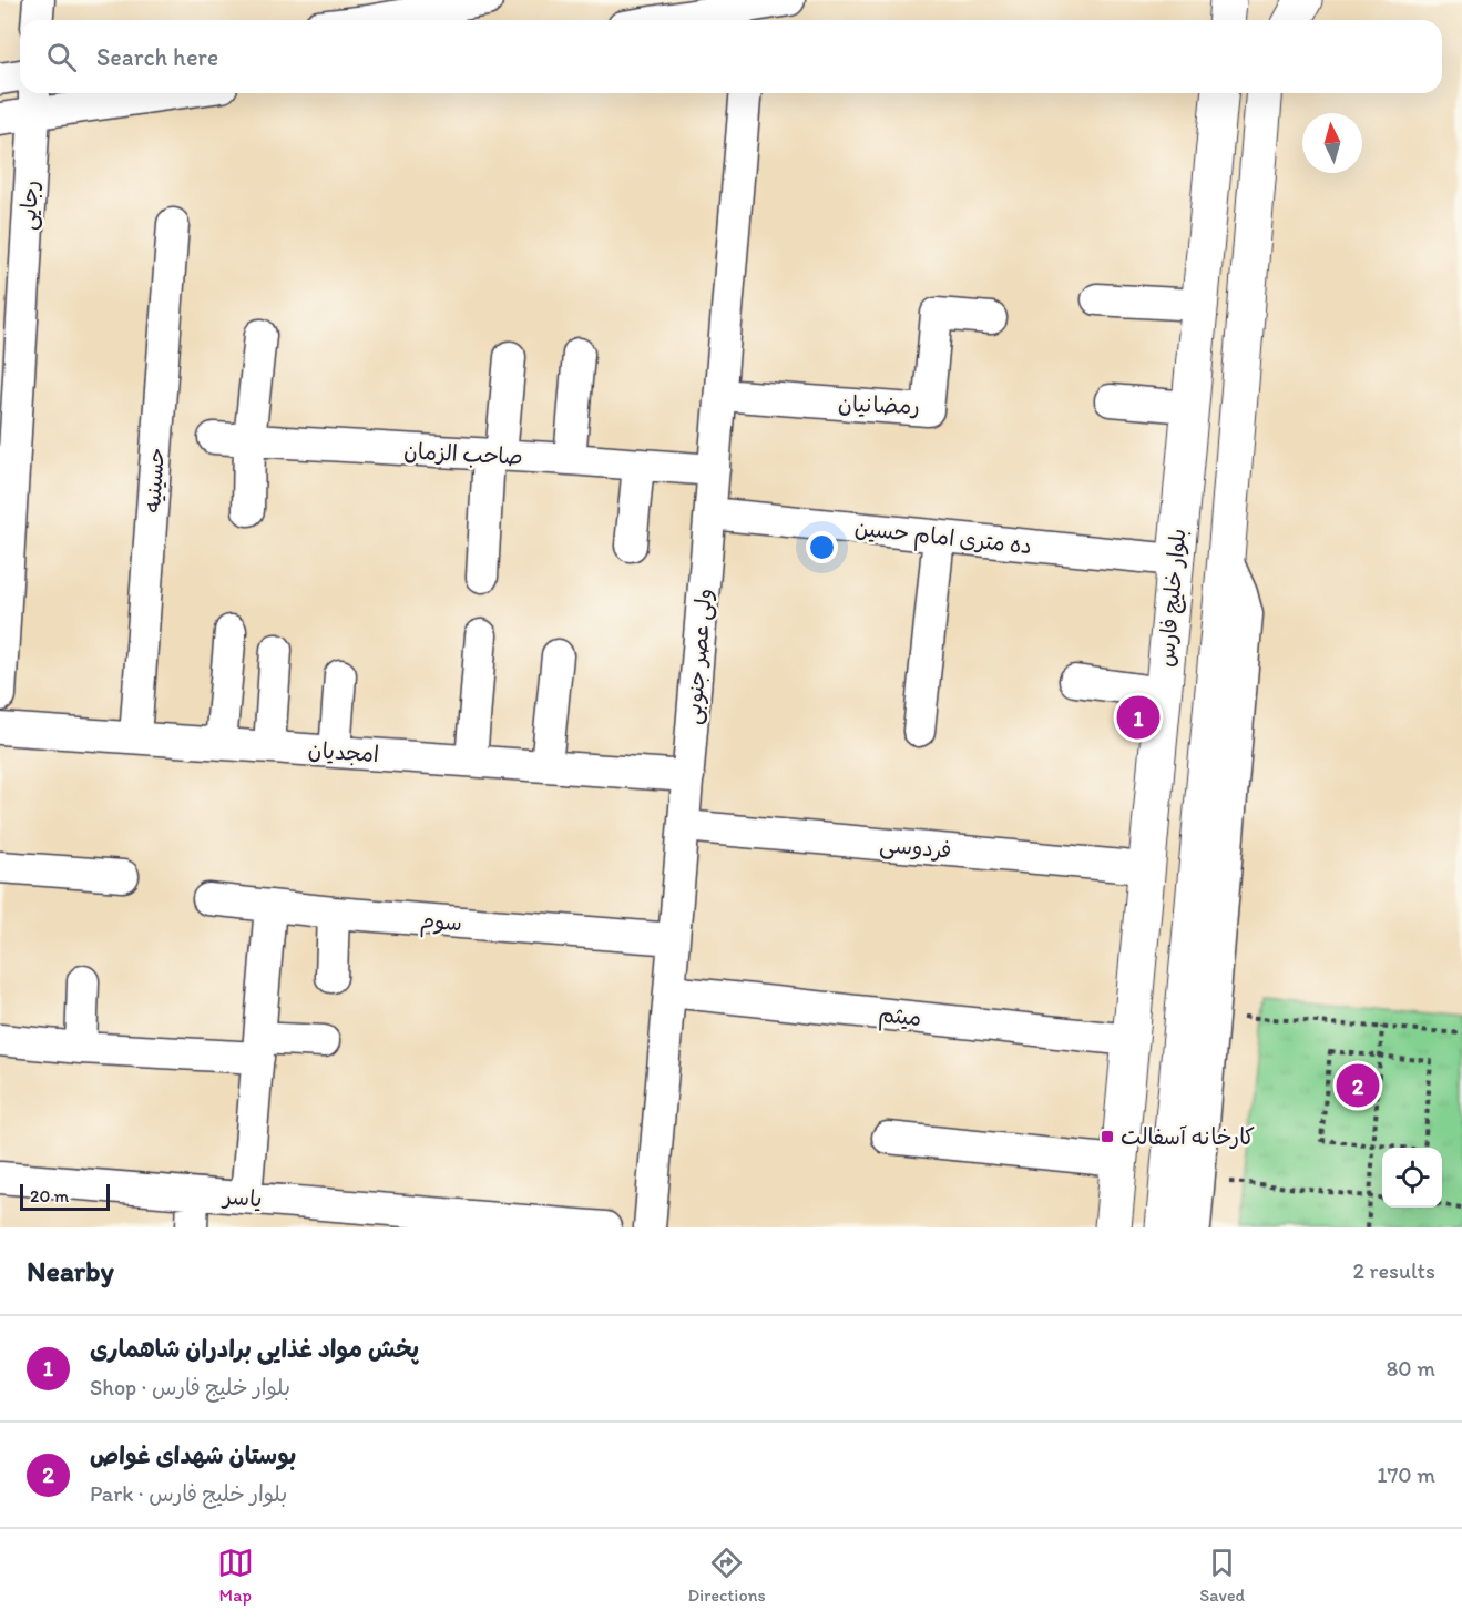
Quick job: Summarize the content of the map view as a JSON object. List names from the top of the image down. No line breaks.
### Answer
{"streets":{"main road":["بلوار خلیج فارس"],"street":["رجایی","رمضانیان","صاحب الزمان","حسینیه","ده متری امام حسین","ولی عصر جنوبی","امجدیان","فردوسی","سوم","میثم","یاسر"]},"crossings":[["رمضانیان","ولی عصر جنوبی"],["صاحب الزمان","ولی عصر جنوبی"],["حسینیه","امجدیان"],["ده متری امام حسین","بلوار خلیج فارس"],["ده متری امام حسین","ولی عصر جنوبی"],["بلوار خلیج فارس","فردوسی"],["بلوار خلیج فارس","میثم"],["ولی عصر جنوبی","امجدیان"],["ولی عصر جنوبی","فردوسی"],["ولی عصر جنوبی","سوم"],["ولی عصر جنوبی","میثم"]],"places":{"transit":["کارخانه آسفالت"]},"scale_bar":"20 m","north":"top","page":{"search":"Search here","pins":["1","2"],"scale":"20 m","heading":["Nearby","2 results"],"list":[{"mark":"1","name":"پخش مواد غذایی برادران شاهماری","note":"Shop · بلوار خلیج فارس","value":"80 m"},{"mark":"2","name":"بوستان شهدای غواص","note":"Park · بلوار خلیج فارس","value":"170 m"}],"nav":["Map","Directions","Saved"]}}
